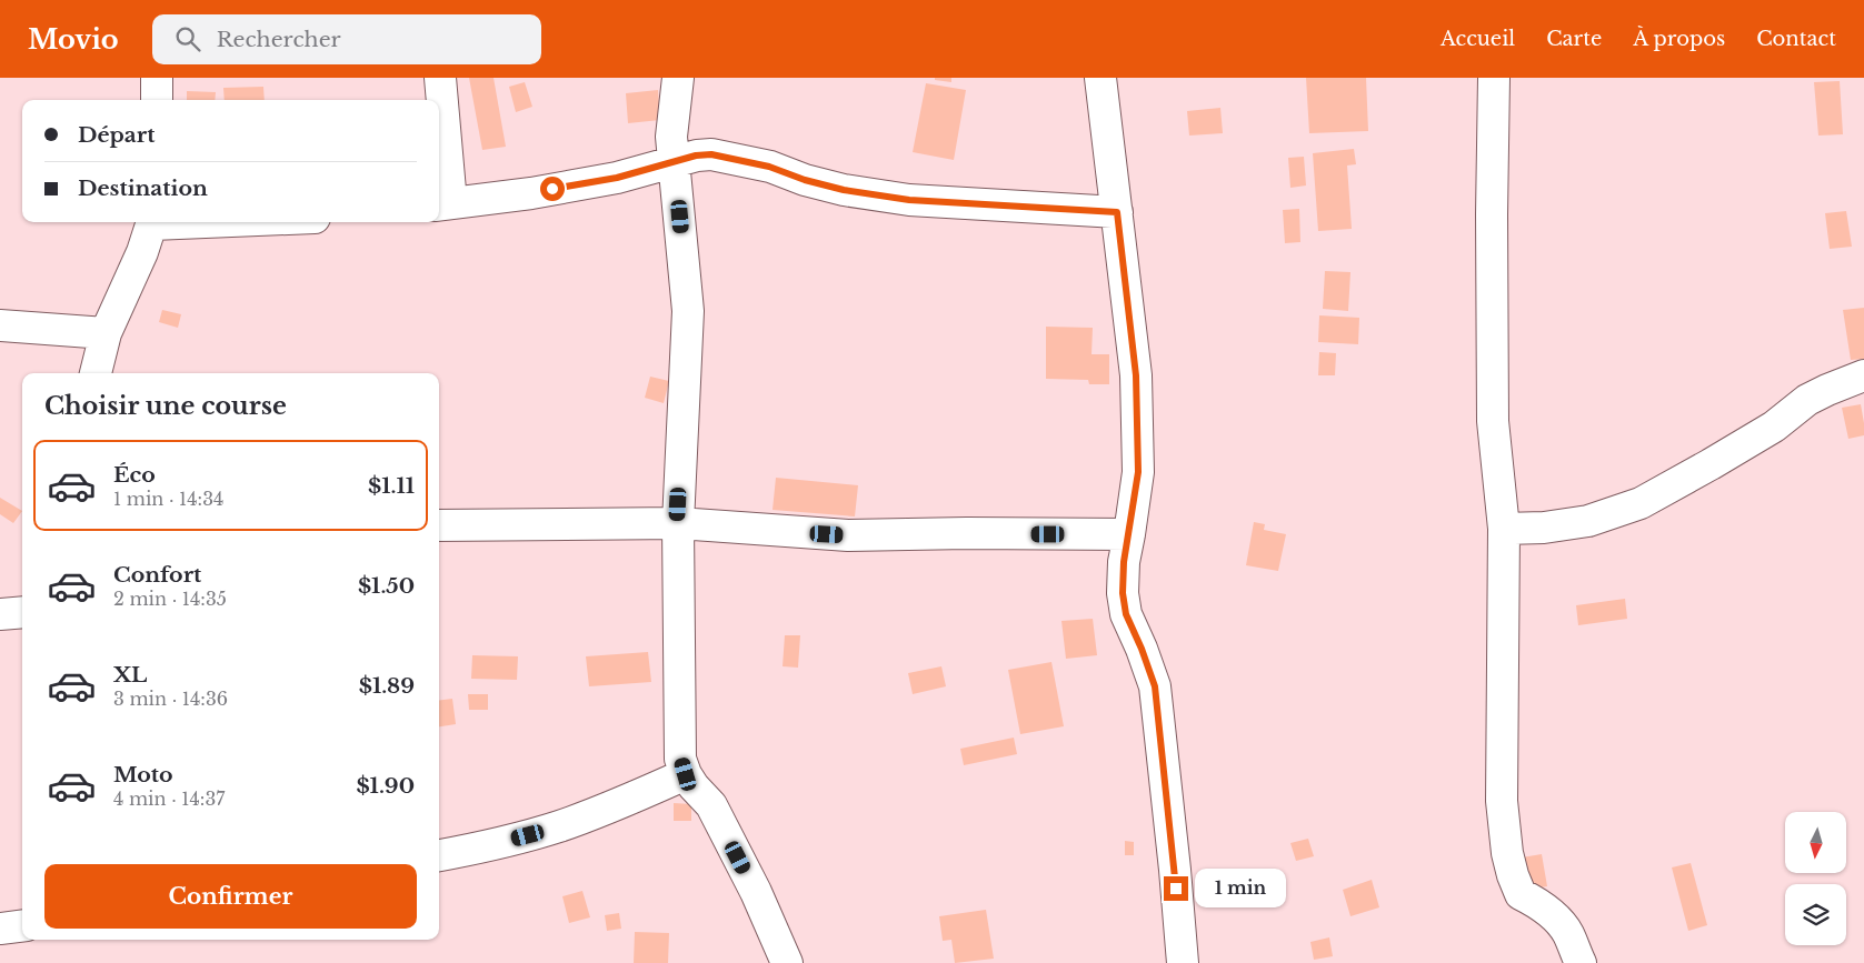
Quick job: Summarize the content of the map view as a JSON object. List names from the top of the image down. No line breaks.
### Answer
{"north":"bottom","page":{"header":"Movio","search":"Rechercher","nav":["Accueil","Carte","À propos","Contact"],"banner":["Départ","Destination"],"heading":"Choisir une course","list":[{"name":"Éco","note":"1 min · 14:34","value":"$1.11"},{"name":"Confort","note":"2 min · 14:35","value":"$1.50"},{"name":"XL","note":"3 min · 14:36","value":"$1.89"},{"name":"Moto","note":"4 min · 14:37","value":"$1.90"}],"buttons":"Confirmer","bubble":"1 min"}}
